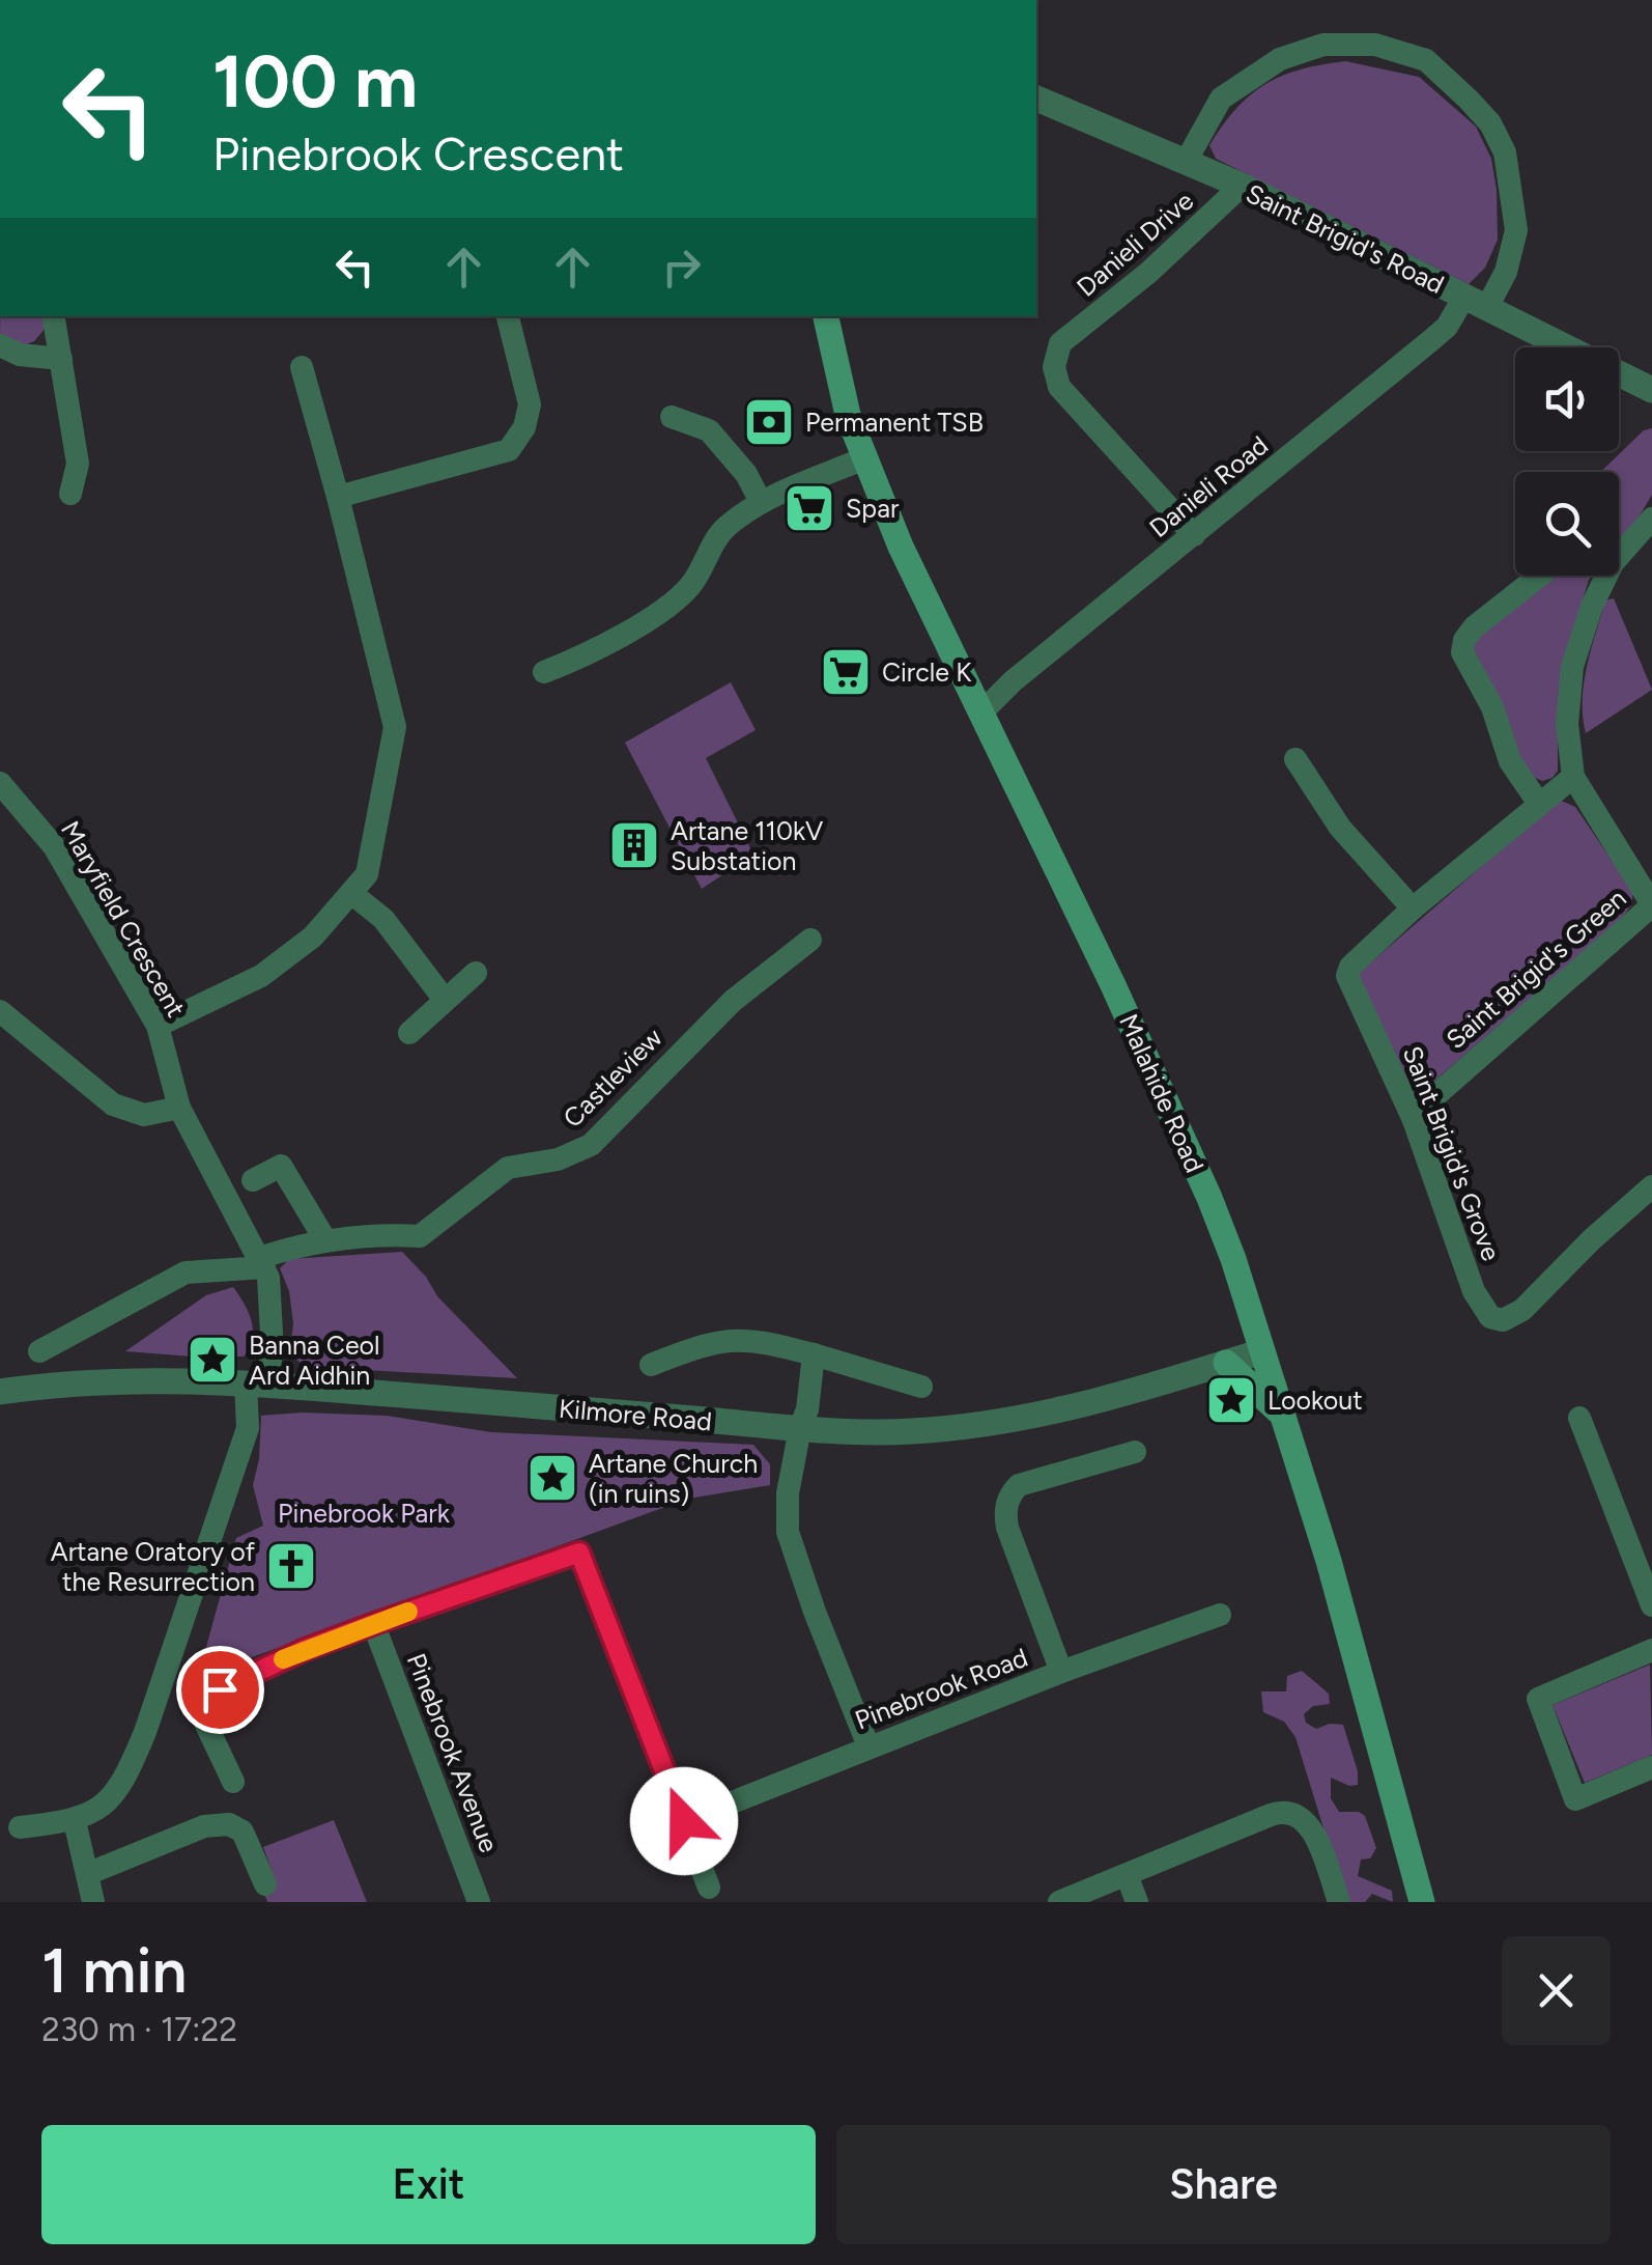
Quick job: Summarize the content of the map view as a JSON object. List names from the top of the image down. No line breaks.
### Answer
{"streets":{"main road":["Malahide Road"],"street":["Saint Brigid's Road","Danieli Drive","Danieli Road","Maryfield Crescent","Saint Brigid's Green","Castleview","Saint Brigid's Grove","Kilmore Road","Pinebrook Road","Pinebrook Avenue"]},"crossings":[["Saint Brigid's Road","Danieli Drive"],["Saint Brigid's Road","Danieli Road"],["Danieli Drive","Danieli Road"],["Danieli Road","Malahide Road"],["Maryfield Crescent","Castleview"],["Maryfield Crescent","Kilmore Road"],["Saint Brigid's Green","Saint Brigid's Grove"],["Malahide Road","Kilmore Road"]],"parks":["Pinebrook Park"],"places":{"bank":["Permanent TSB"],"supermarket":["Spar","Circle K"],"building":["Artane 110kV Substation"],"place":["Banna Ceol Ard Aidhin","Lookout","Artane Church (in ruins)"],"church":["Artane Oratory of the Resurrection"]},"page":{"turn":["100 m","Pinebrook Crescent"],"heading":["1 min","230 m · 17:22"],"buttons":["Exit","Share"]}}
